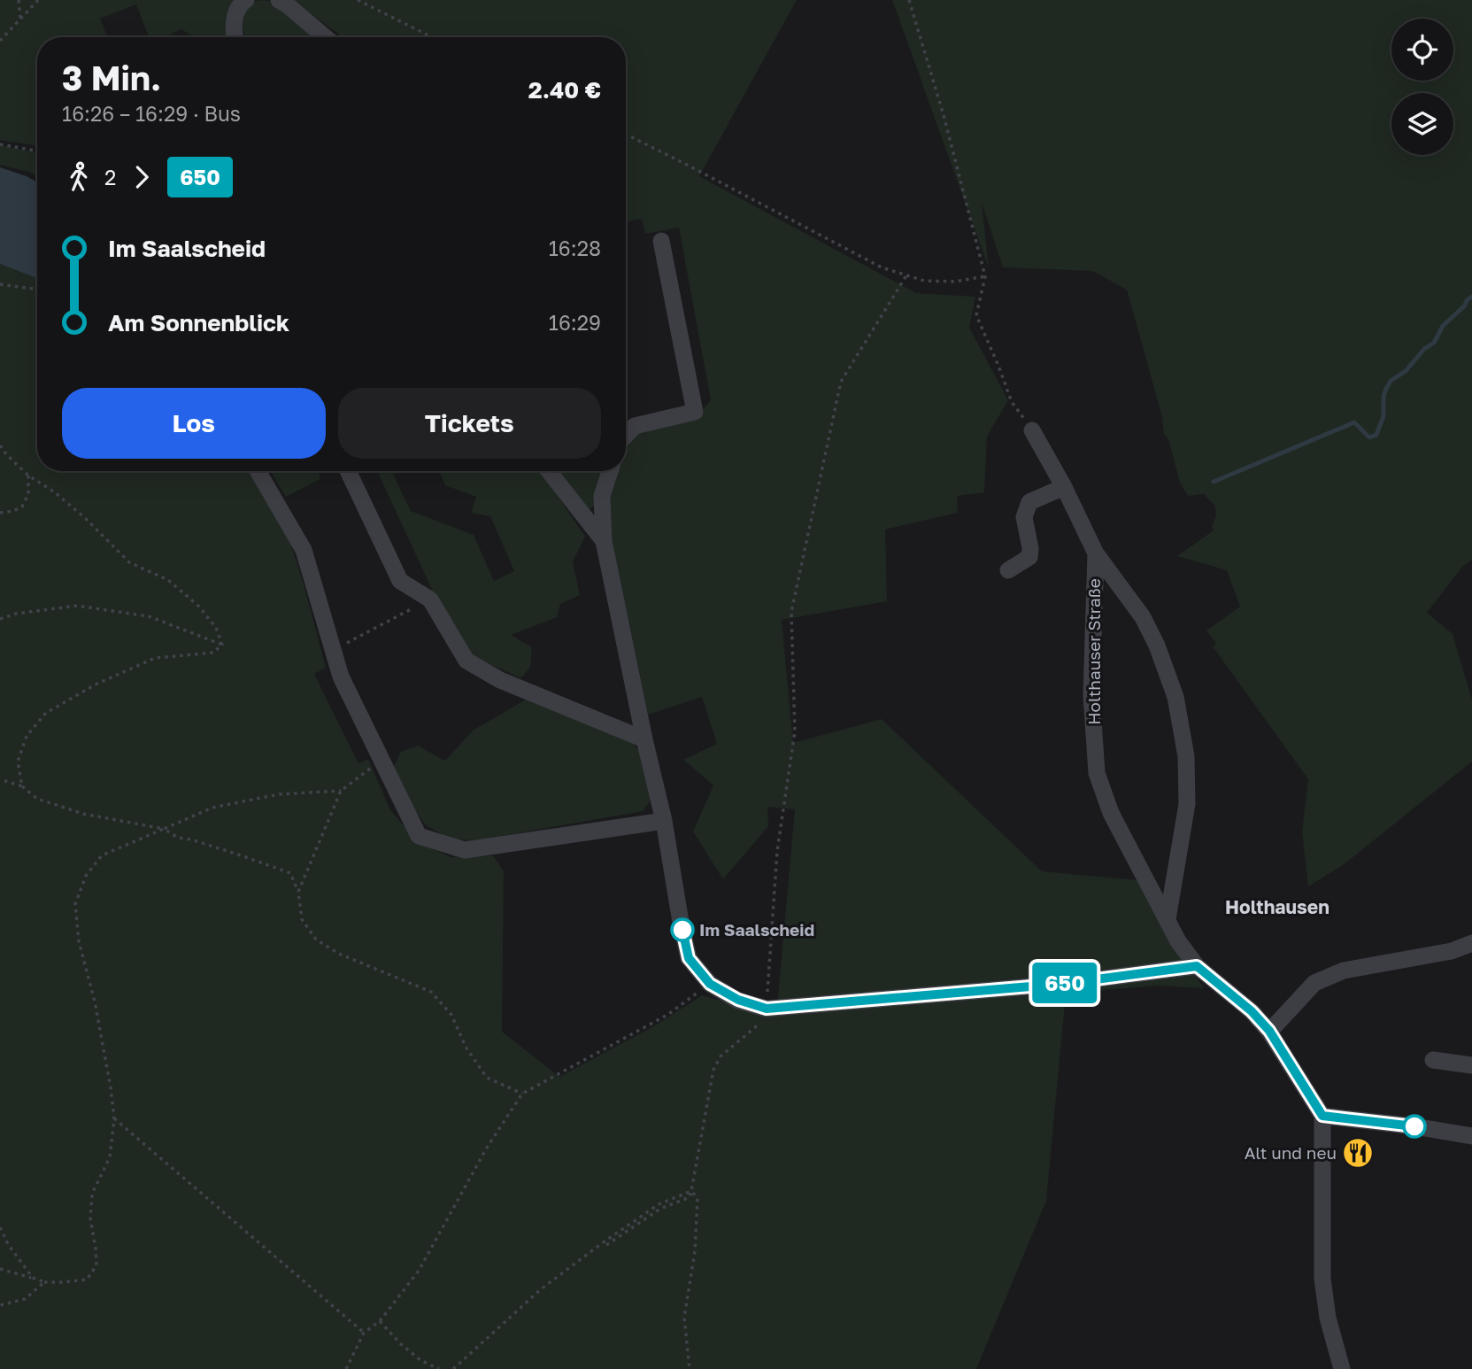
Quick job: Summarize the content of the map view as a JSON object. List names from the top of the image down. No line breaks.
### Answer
{"streets":{"street":["Holthauser Straße"]},"districts":["Holthausen"],"places":{"other":["Im Saalscheid"],"restaurant":["Alt und neu"]},"lines":["bus line 650"],"page":{"on_map":"650","heading":["3 Min.","16:26 – 16:29 · Bus","2.40 €"],"legs":["2","650"],"list":[{"name":"Im Saalscheid","value":"16:28"},{"name":"Am Sonnenblick","value":"16:29"}],"buttons":["Los","Tickets"]}}
